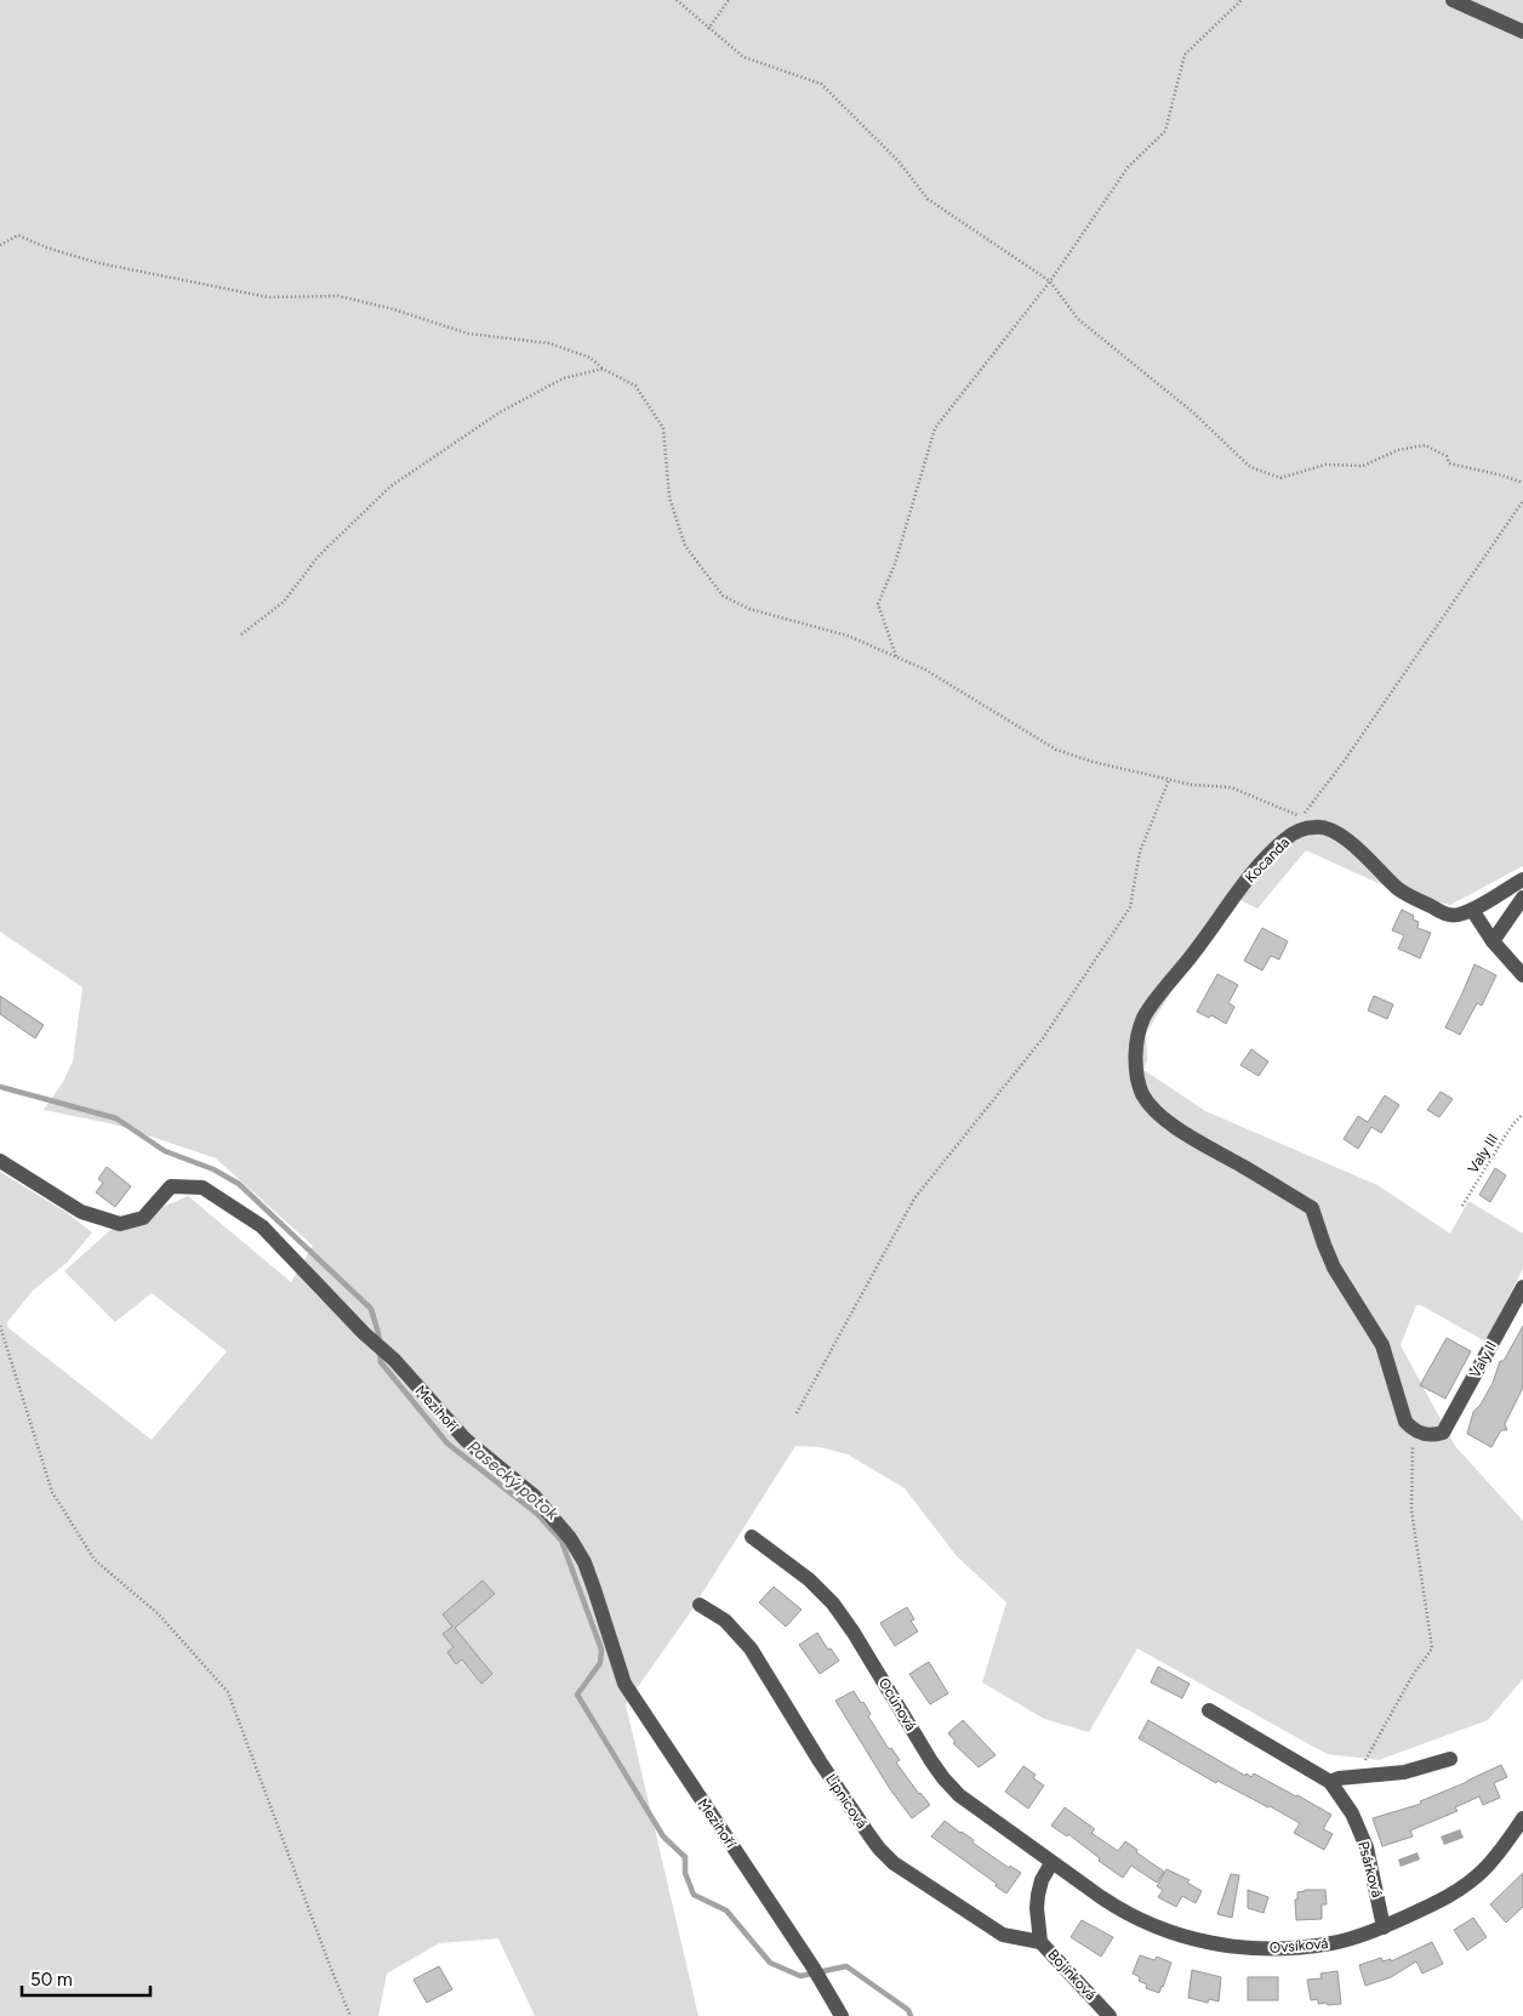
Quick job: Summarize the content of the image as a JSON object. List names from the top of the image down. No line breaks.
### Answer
{"streets":{"street":["Kocanda","Valy II","Mezihoří","Ocúnová","Lipnicová","Psárková","Ovsíková","Bojínková"],"path":["Valy III"]},"crossings":[["Kocanda","Valy II"],["Ocúnová","Ovsíková"],["Ocúnová","Bojínková"],["Lipnicová","Bojínková"],["Psárková","Ovsíková"],["Ovsíková","Bojínková"]],"water":["Pasecký potok"],"scale_bar":"50 m"}
